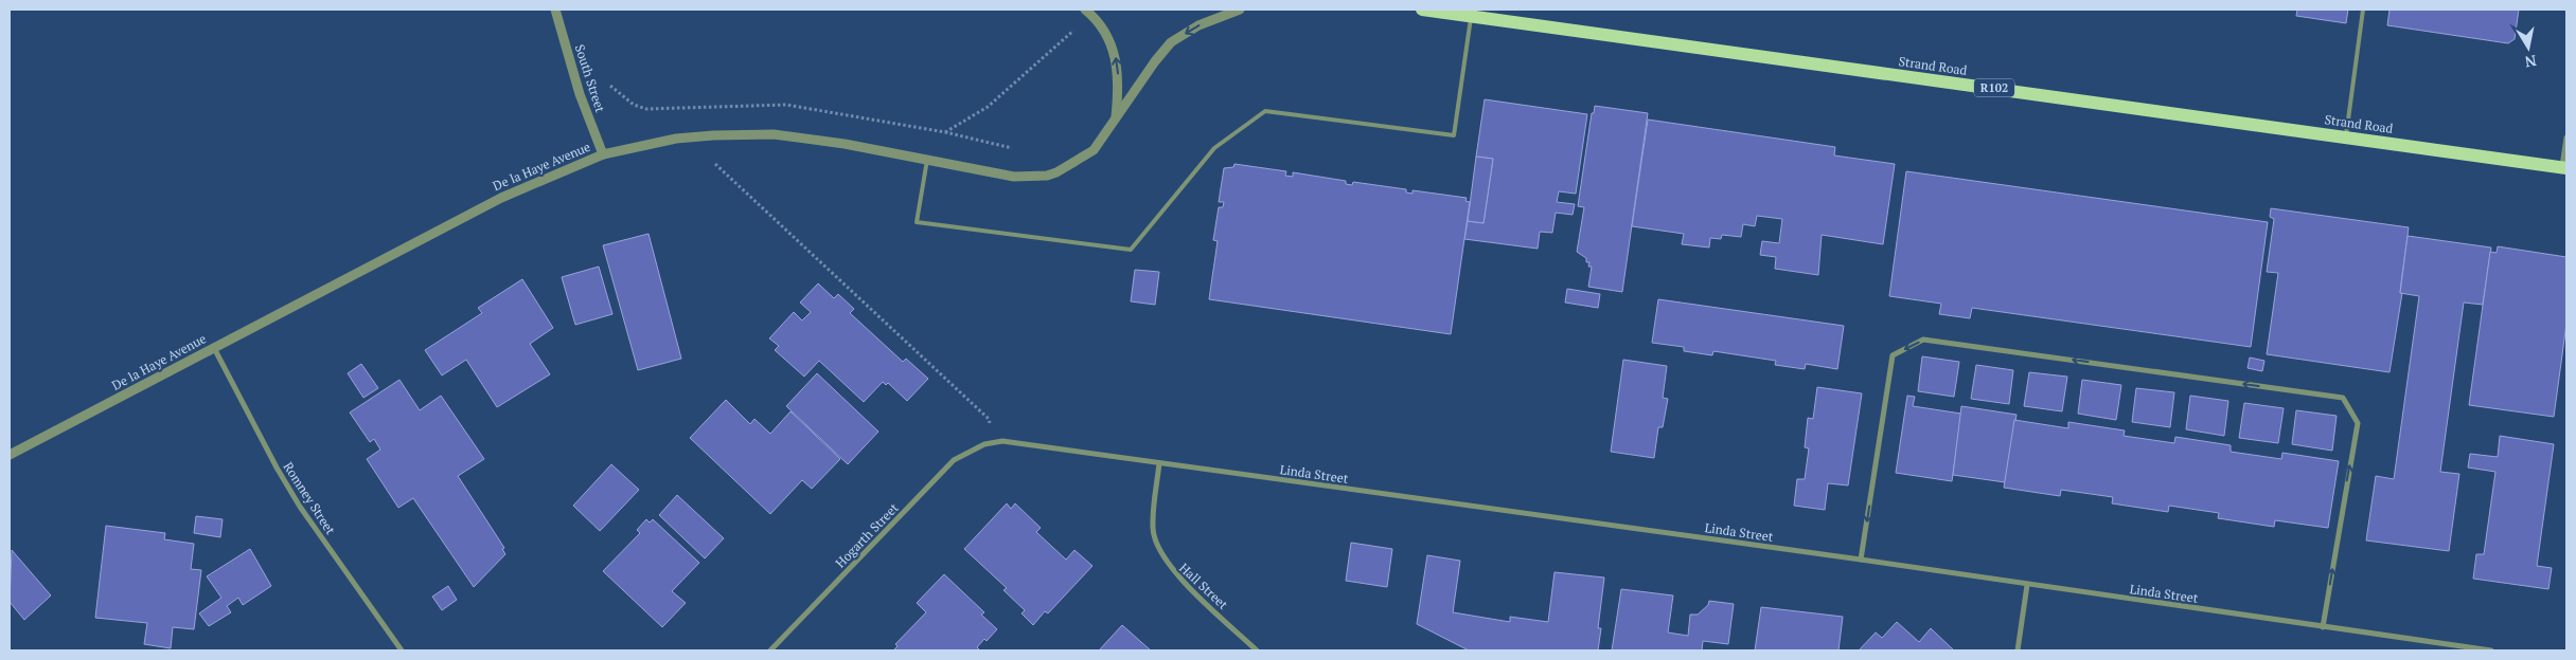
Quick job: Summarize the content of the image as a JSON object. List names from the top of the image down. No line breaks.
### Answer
{"streets":{"main road":["Strand Road","R102"],"street":["South Street","De la Haye Avenue","Linda Street","Romney Street","Hogarth Street","Hall Street"]},"crossings":[["South Street","De la Haye Avenue"],["De la Haye Avenue","Romney Street"],["Linda Street","Hogarth Street"],["Linda Street","Hall Street"]],"north":"bottom"}
